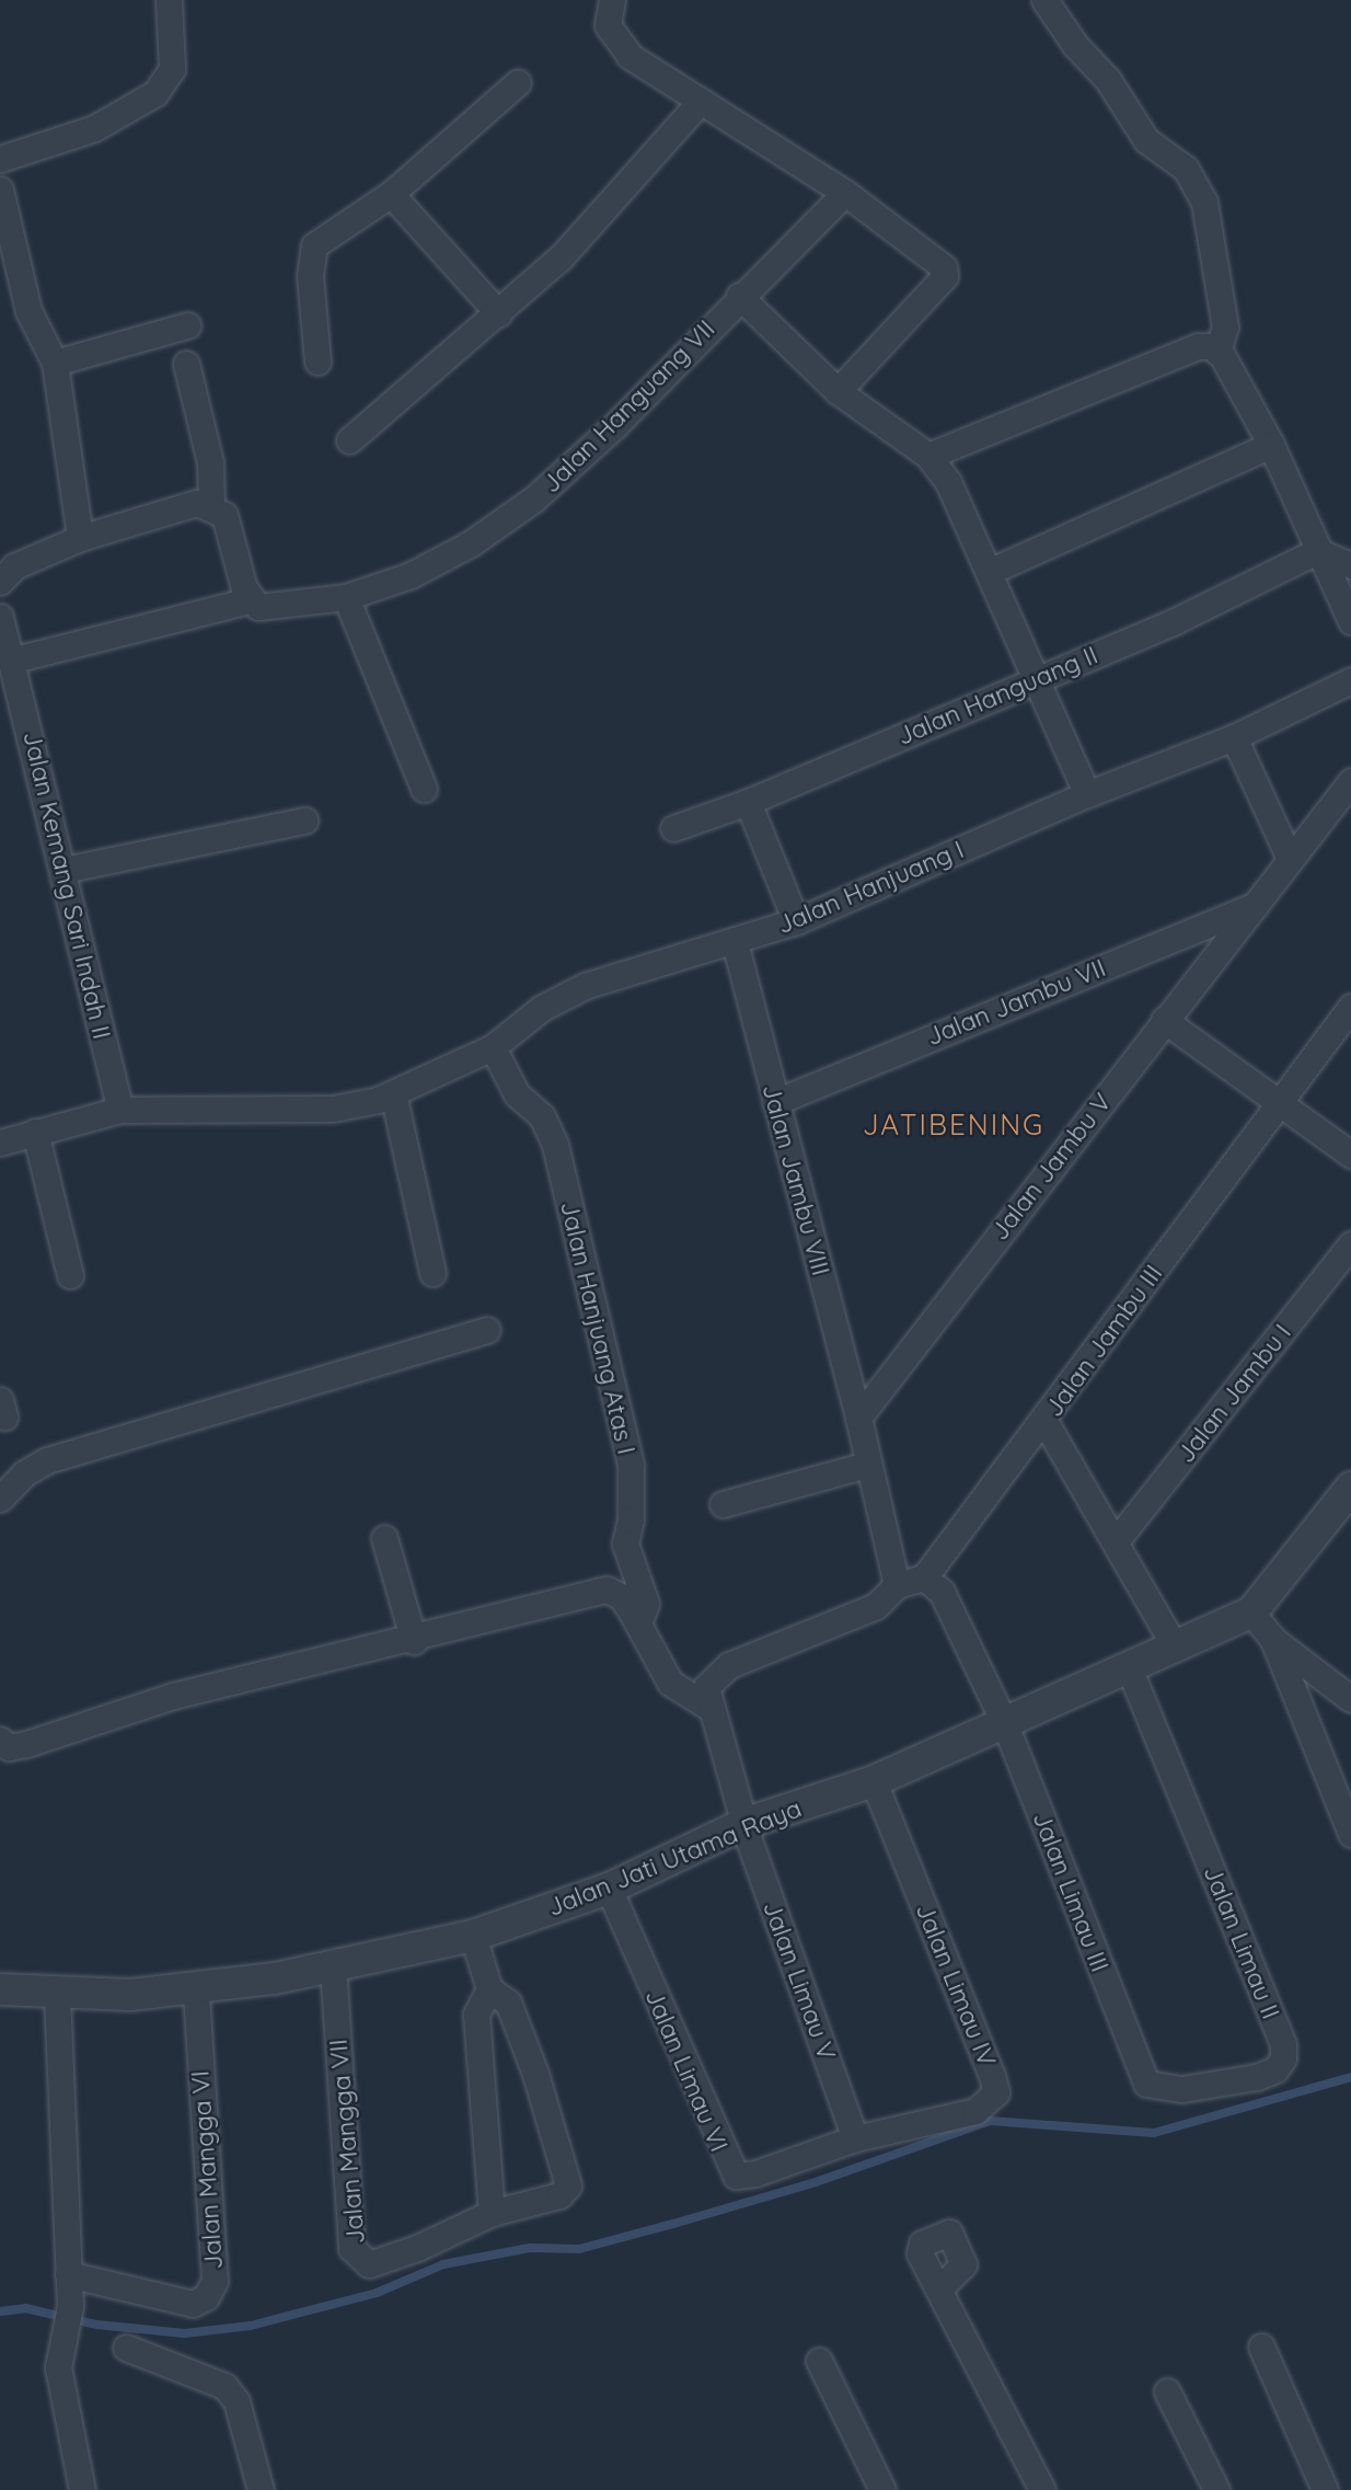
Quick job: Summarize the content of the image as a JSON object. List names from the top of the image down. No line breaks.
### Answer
{"streets":{"street":["Jalan Hanguang VII","Jalan Hanguang II","Jalan Kemang Sari Indah II","Jalan Hanjuang I","Jalan Jambu VII","Jalan Jambu V","Jalan Jambu VIII","Jalan Hanjuang Atas I","Jalan Jambu III","Jalan Jambu I","Jalan Jati Utama Raya","Jalan Limau III","Jalan Limau II","Jalan Limau V","Jalan Limau IV","Jalan Limau VI","Jalan Mangga VII","Jalan Mangga VI"]},"crossings":[["Jalan Kemang Sari Indah II","Jalan Hanjuang I"],["Jalan Hanjuang I","Jalan Jambu VIII"],["Jalan Hanjuang I","Jalan Hanjuang Atas I"],["Jalan Jambu VII","Jalan Jambu V"],["Jalan Jambu VII","Jalan Jambu VIII"],["Jalan Jambu V","Jalan Jambu VIII"],["Jalan Jambu III","Jalan Limau III"],["Jalan Jati Utama Raya","Jalan Limau III"],["Jalan Jati Utama Raya","Jalan Limau II"],["Jalan Jati Utama Raya","Jalan Limau V"],["Jalan Jati Utama Raya","Jalan Limau IV"],["Jalan Jati Utama Raya","Jalan Limau VI"],["Jalan Jati Utama Raya","Jalan Mangga VII"],["Jalan Jati Utama Raya","Jalan Mangga VI"],["Jalan Limau III","Jalan Limau II"],["Jalan Limau V","Jalan Limau IV"],["Jalan Limau V","Jalan Limau VI"],["Jalan Limau IV","Jalan Limau VI"]],"districts":["JATIBENING"]}
